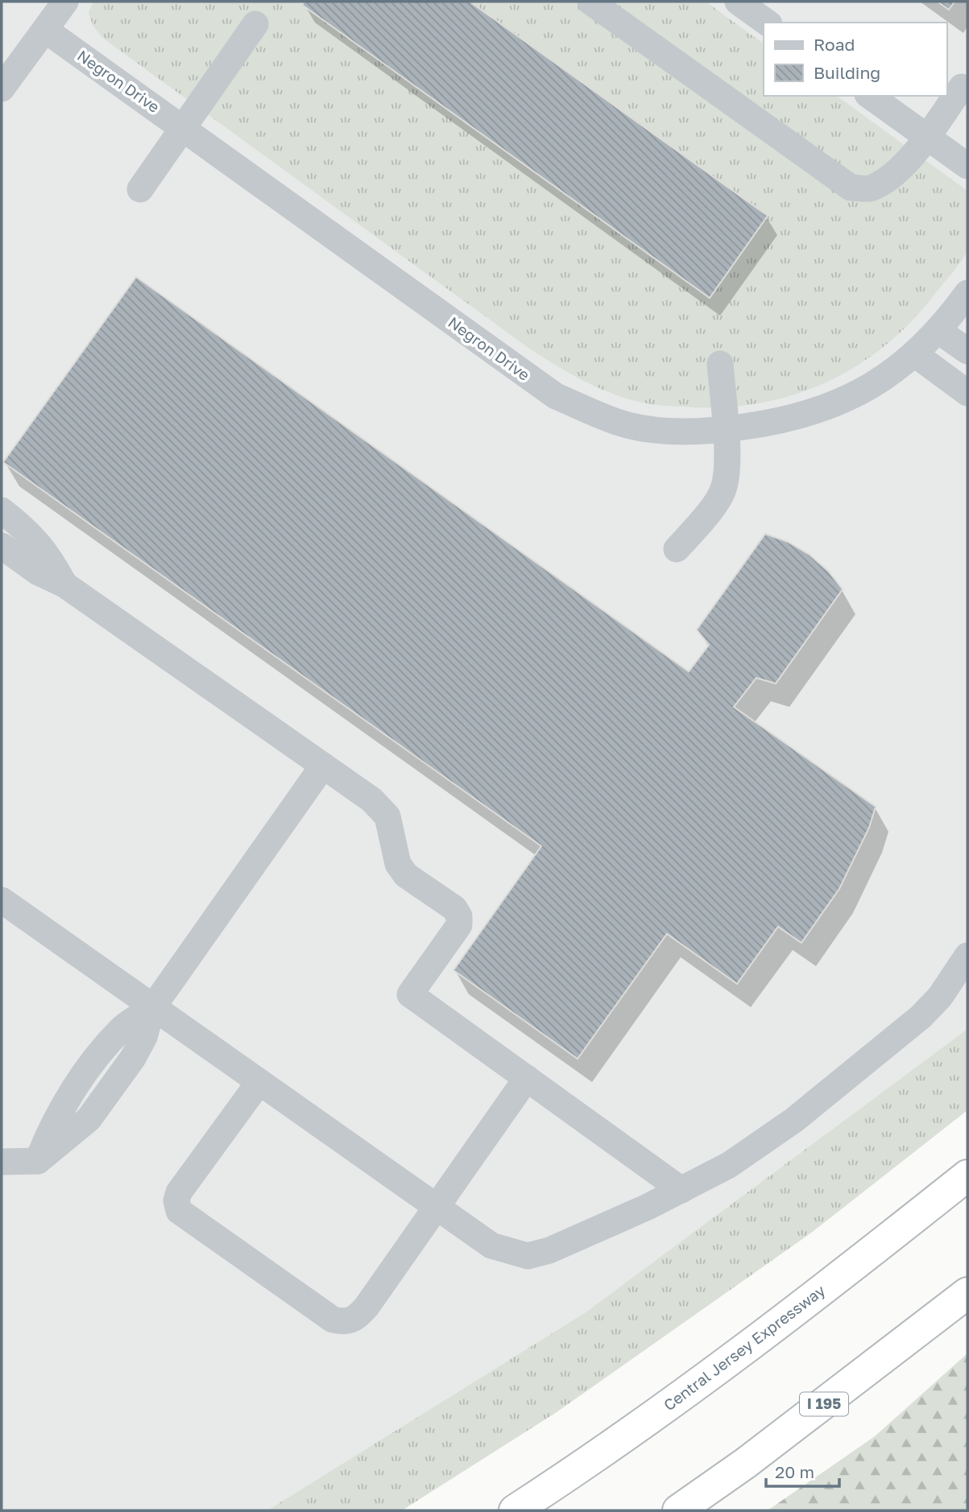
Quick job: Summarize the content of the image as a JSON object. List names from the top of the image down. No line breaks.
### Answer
{"streets":{"highway":["Central Jersey Expressway","I 195"],"street":["Negron Drive"]},"legend":["Road","Building"],"scale_bar":"20 m"}
